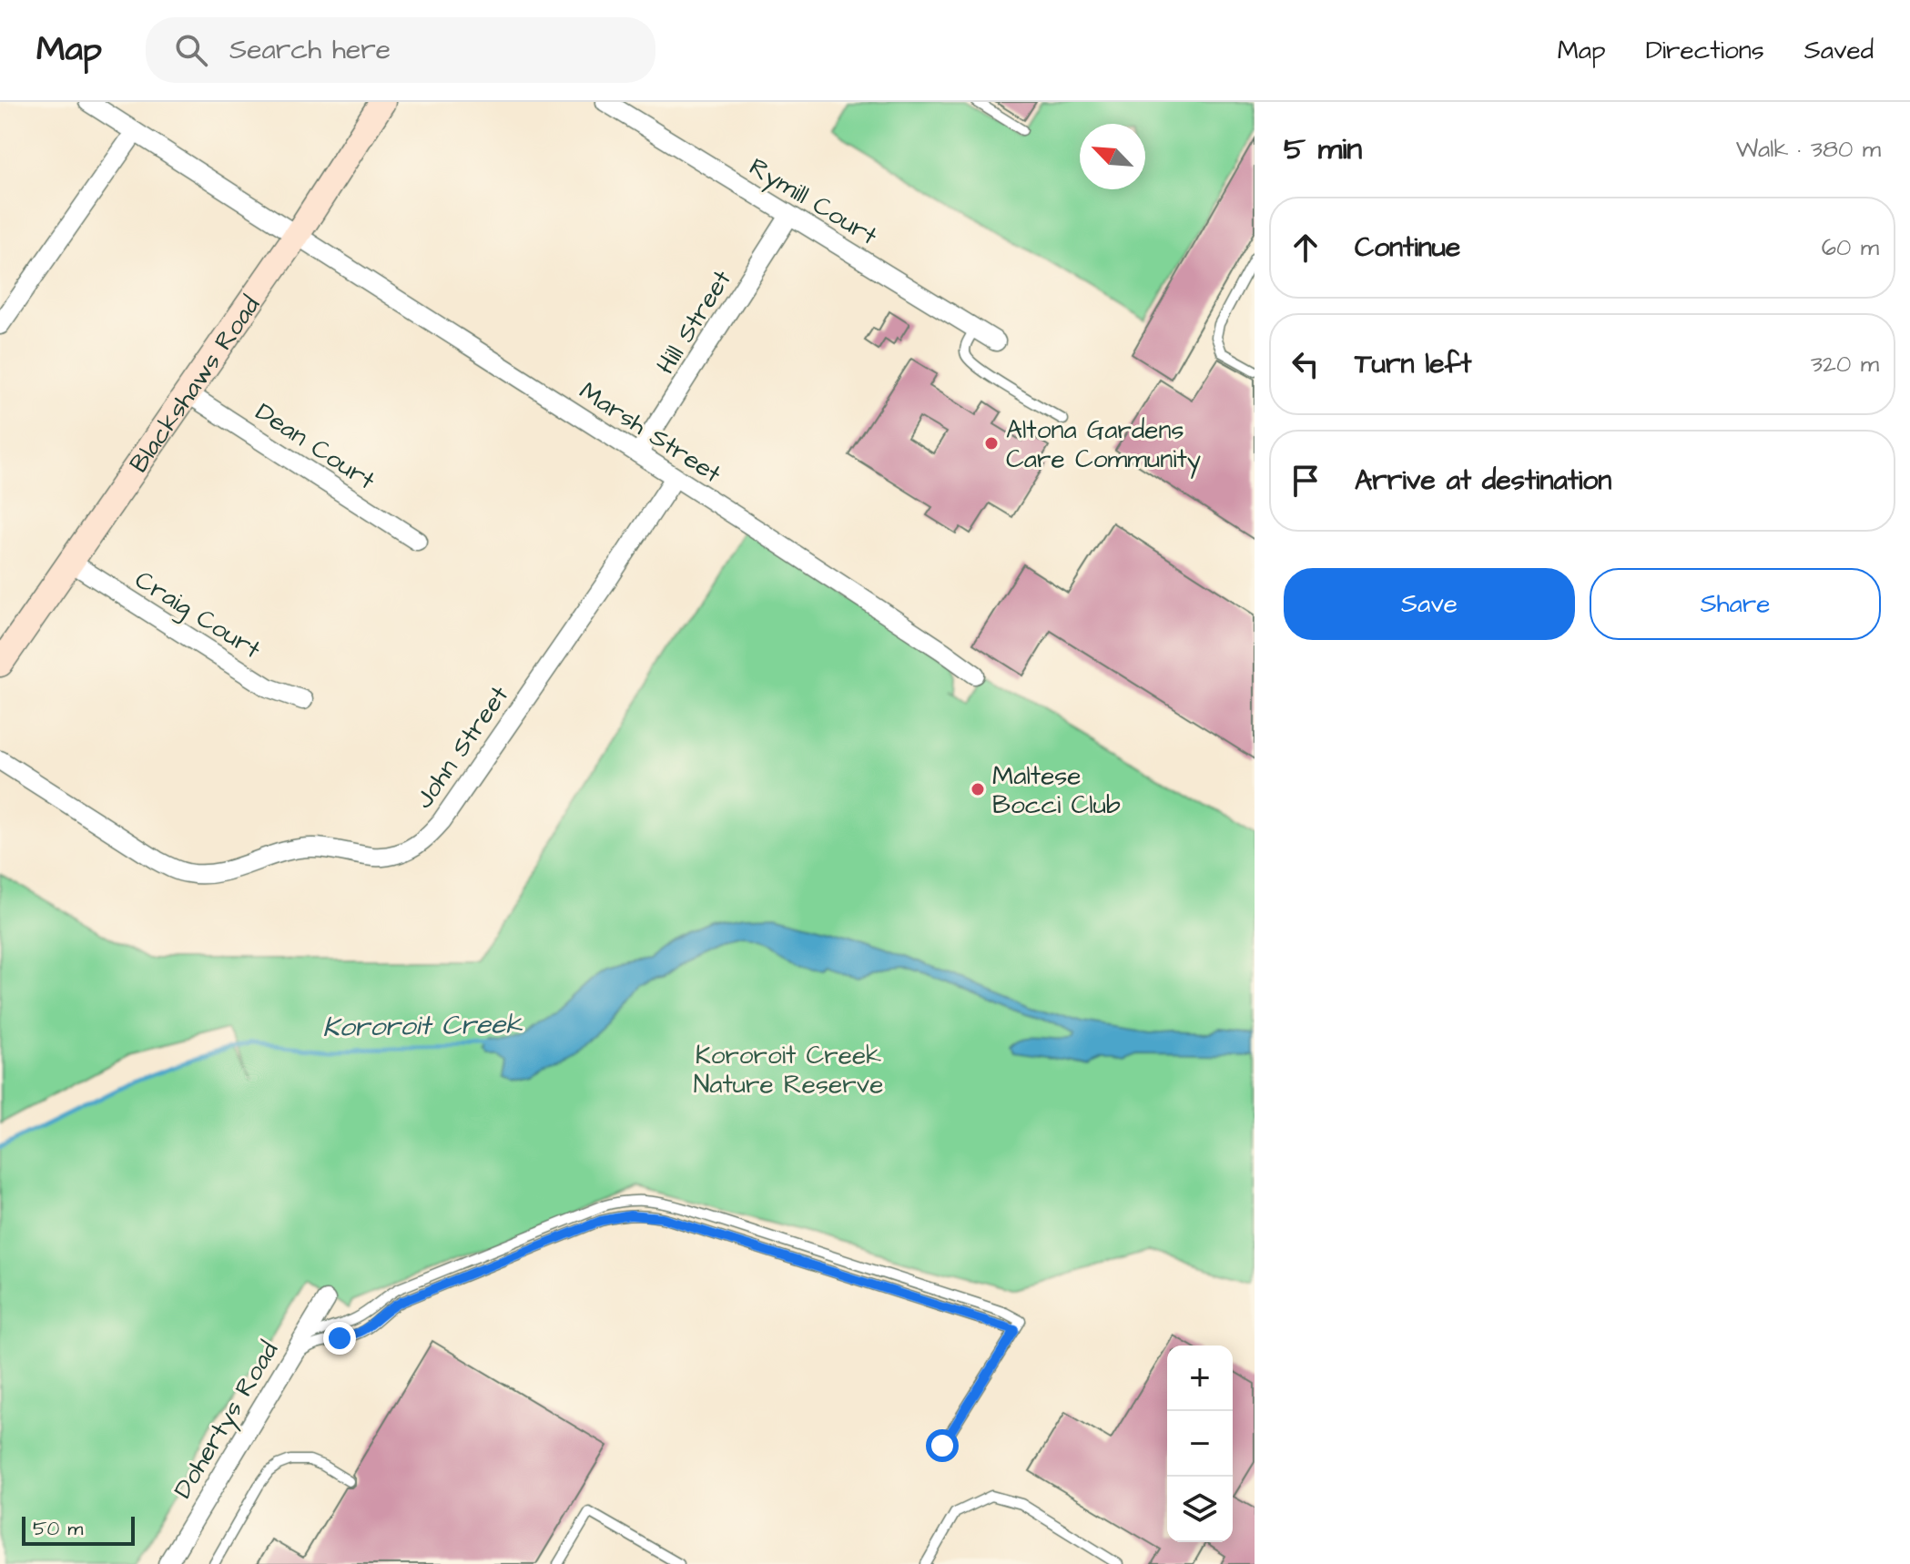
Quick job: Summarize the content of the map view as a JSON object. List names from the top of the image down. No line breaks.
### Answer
{"streets":{"main road":["Blackshaws Road"],"street":["Rymill Court","Hill Street","Marsh Street","Dean Court","Craig Court","John Street","Dohertys Road"]},"crossings":[["Rymill Court","Hill Street"],["Hill Street","Marsh Street"],["Blackshaws Road","Marsh Street"],["Blackshaws Road","Dean Court"],["Blackshaws Road","Craig Court"],["Marsh Street","John Street"]],"water":["Kororoit Creek"],"parks":["Kororoit Creek Nature Reserve"],"places":["Altona Gardens Care Community","Maltese Bocci Club"],"scale_bar":"50 m","north":"top left","page":{"header":"Map","search":"Search here","nav":["Map","Directions","Saved"],"heading":["5 min","Walk · 380 m"],"list":[["Continue","60 m"],["Turn left","320 m"],"Arrive at destination"],"buttons":["Save","Share"],"map_buttons":["+","−"],"scale":"50 m"}}
